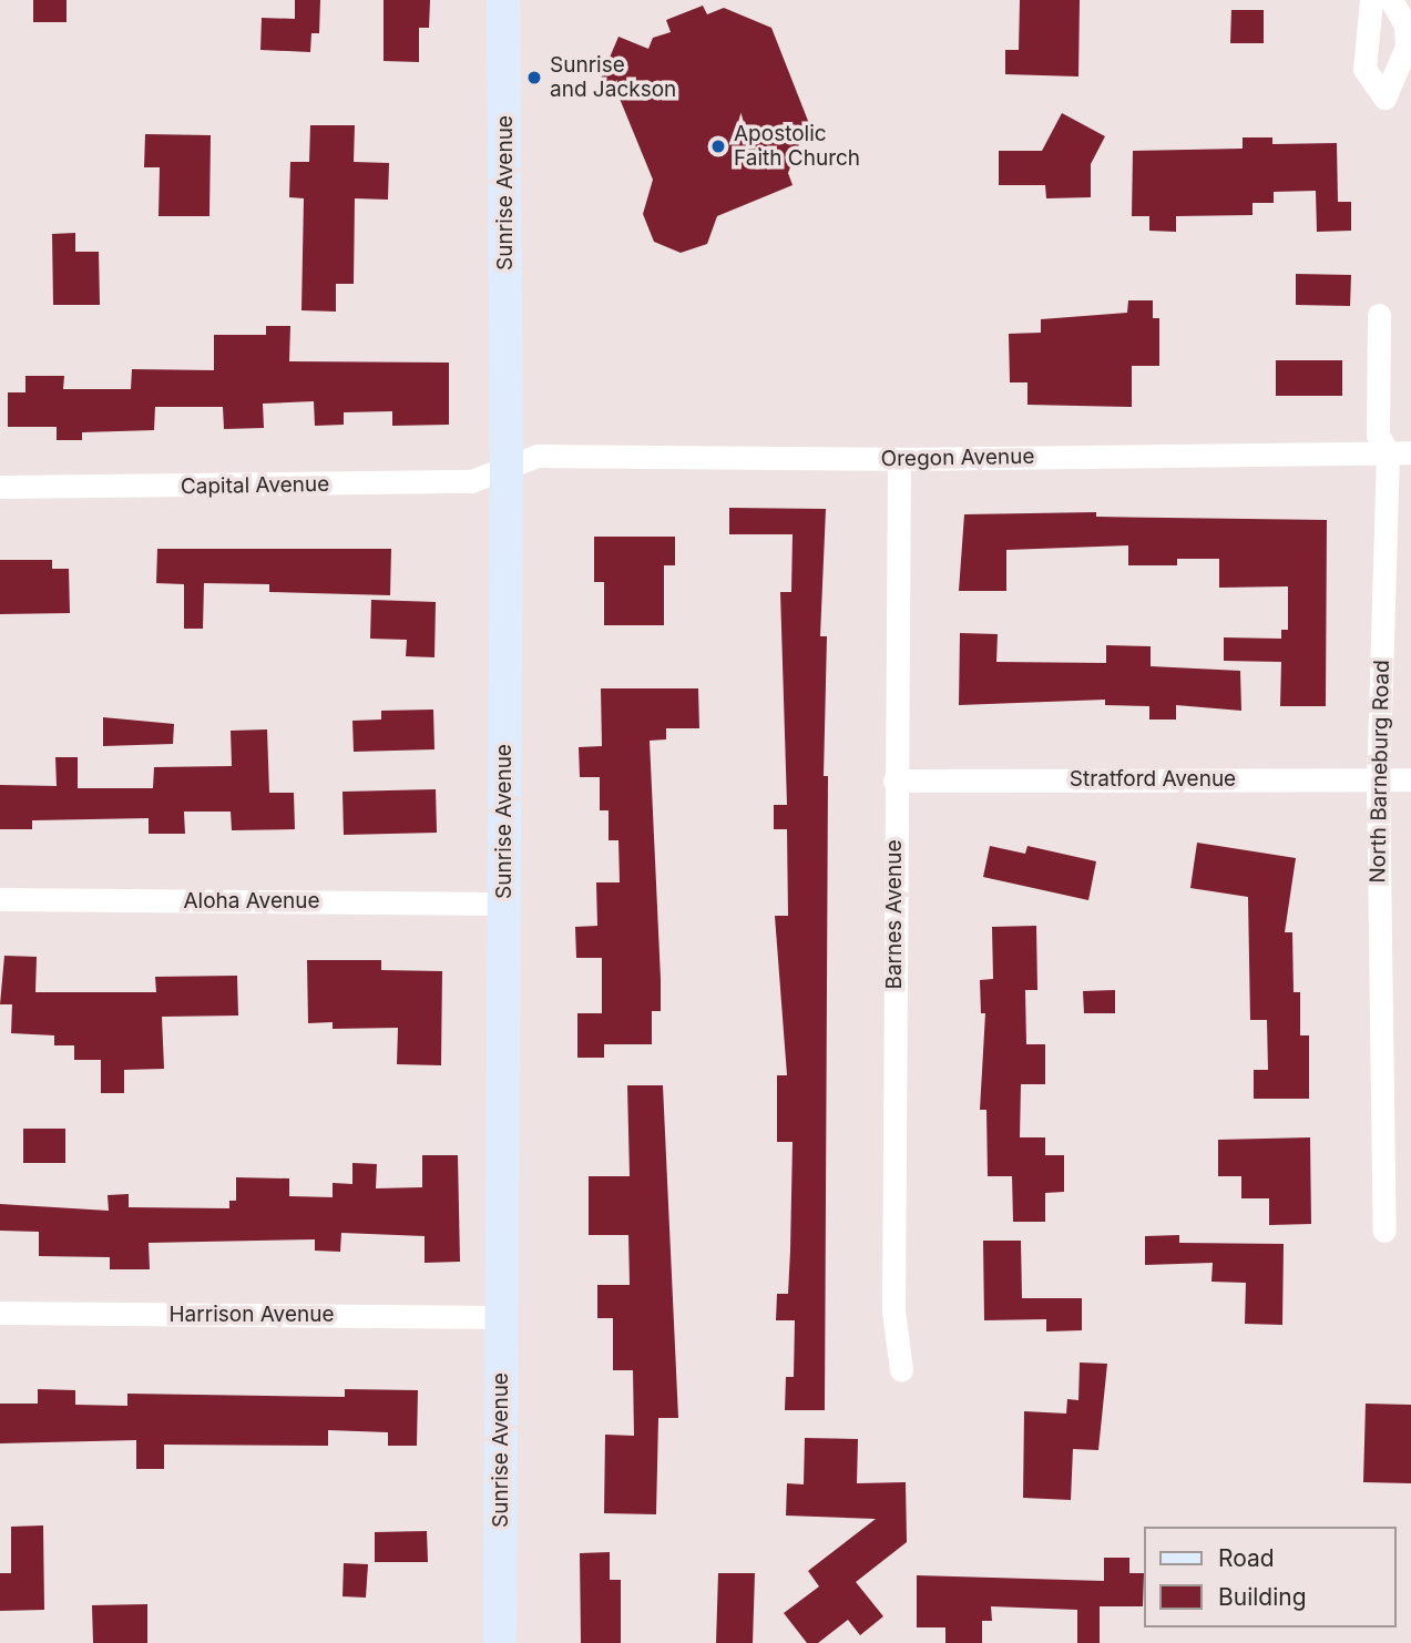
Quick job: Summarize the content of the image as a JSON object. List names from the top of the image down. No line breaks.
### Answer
{"streets":{"street":["Sunrise Avenue","Oregon Avenue","Capital Avenue","North Barneburg Road","Stratford Avenue","Aloha Avenue","Barnes Avenue","Harrison Avenue"]},"crossings":[["Sunrise Avenue","Oregon Avenue"],["Sunrise Avenue","Capital Avenue"],["Sunrise Avenue","Aloha Avenue"],["Sunrise Avenue","Harrison Avenue"],["Oregon Avenue","Capital Avenue"],["Oregon Avenue","North Barneburg Road"],["Oregon Avenue","Barnes Avenue"],["North Barneburg Road","Stratford Avenue"],["Stratford Avenue","Barnes Avenue"]],"places":["Sunrise and Jackson","Apostolic Faith Church"],"legend":["Road","Building"]}
